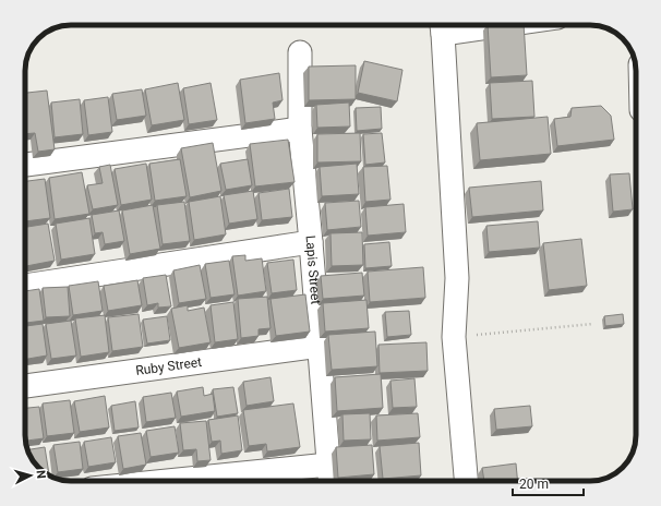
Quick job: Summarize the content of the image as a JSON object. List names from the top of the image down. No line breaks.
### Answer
{"streets":{"street":["Lapis Street","Ruby Street"]},"crossings":[["Lapis Street","Ruby Street"]],"scale_bar":"20 m","north":"right"}
